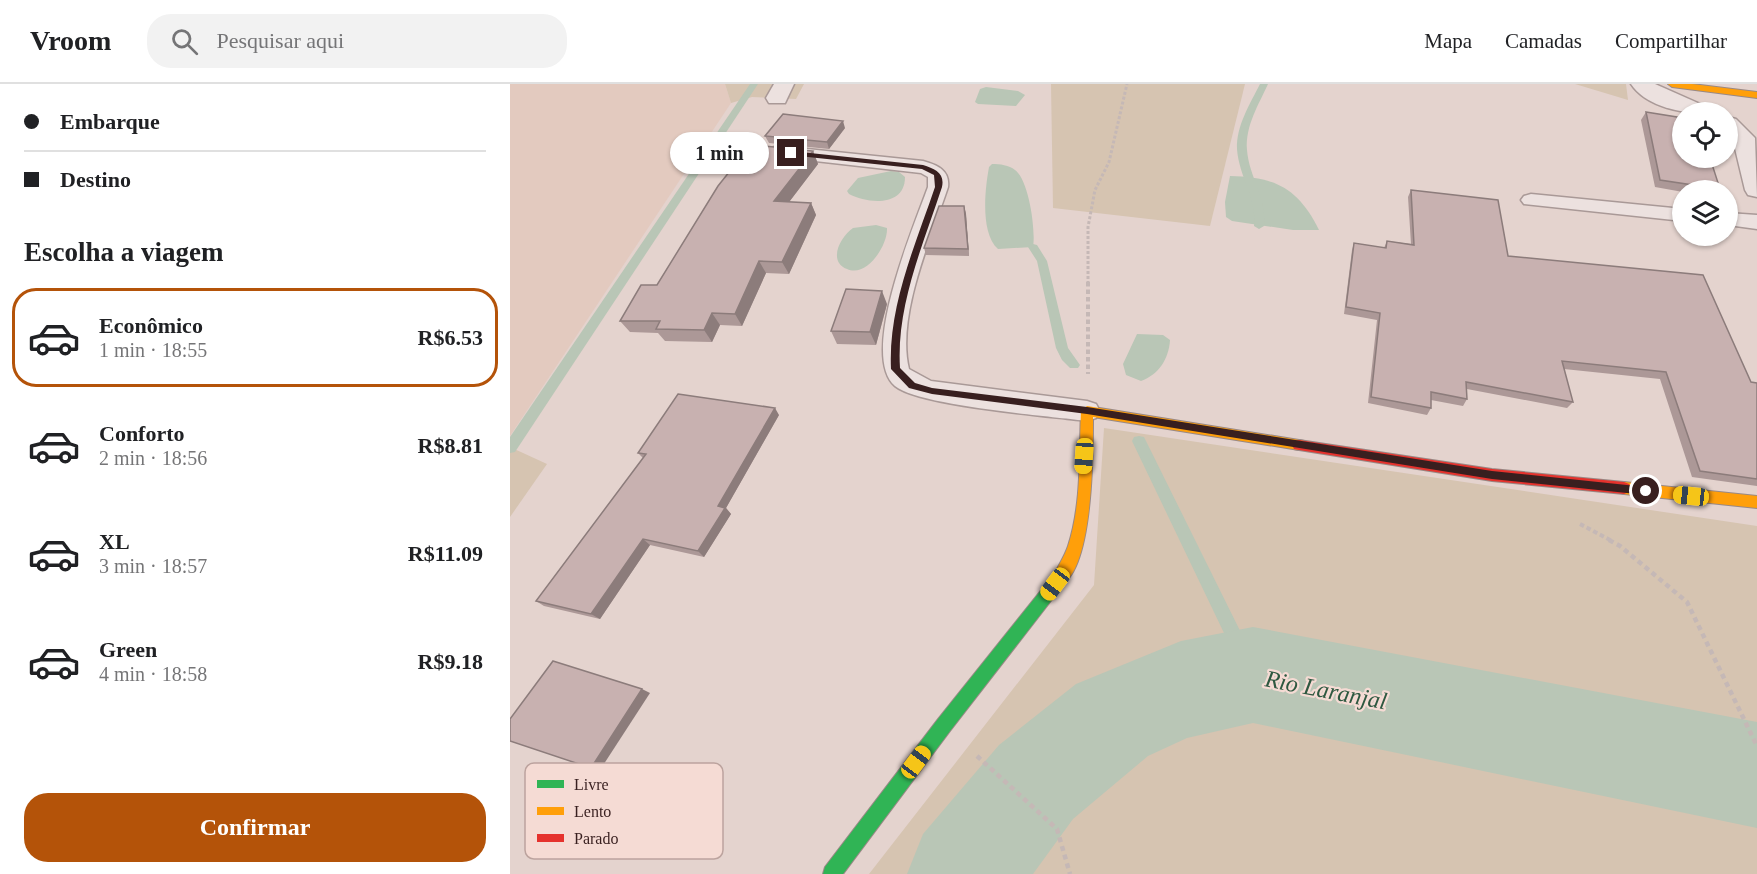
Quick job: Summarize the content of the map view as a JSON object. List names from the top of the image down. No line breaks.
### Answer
{"water":["Rio Laranjal"],"legend":["Livre","Lento","Parado"],"page":{"header":"Vroom","search":"Pesquisar aqui","nav":["Mapa","Camadas","Compartilhar"],"banner":["Embarque","Destino"],"bubble":"1 min","heading":"Escolha a viagem","list":[{"name":"Econômico","note":"1 min · 18:55","value":"R$6.53"},{"name":"Conforto","note":"2 min · 18:56","value":"R$8.81"},{"name":"XL","note":"3 min · 18:57","value":"R$11.09"},{"name":"Green","note":"4 min · 18:58","value":"R$9.18"}],"buttons":"Confirmar"}}
